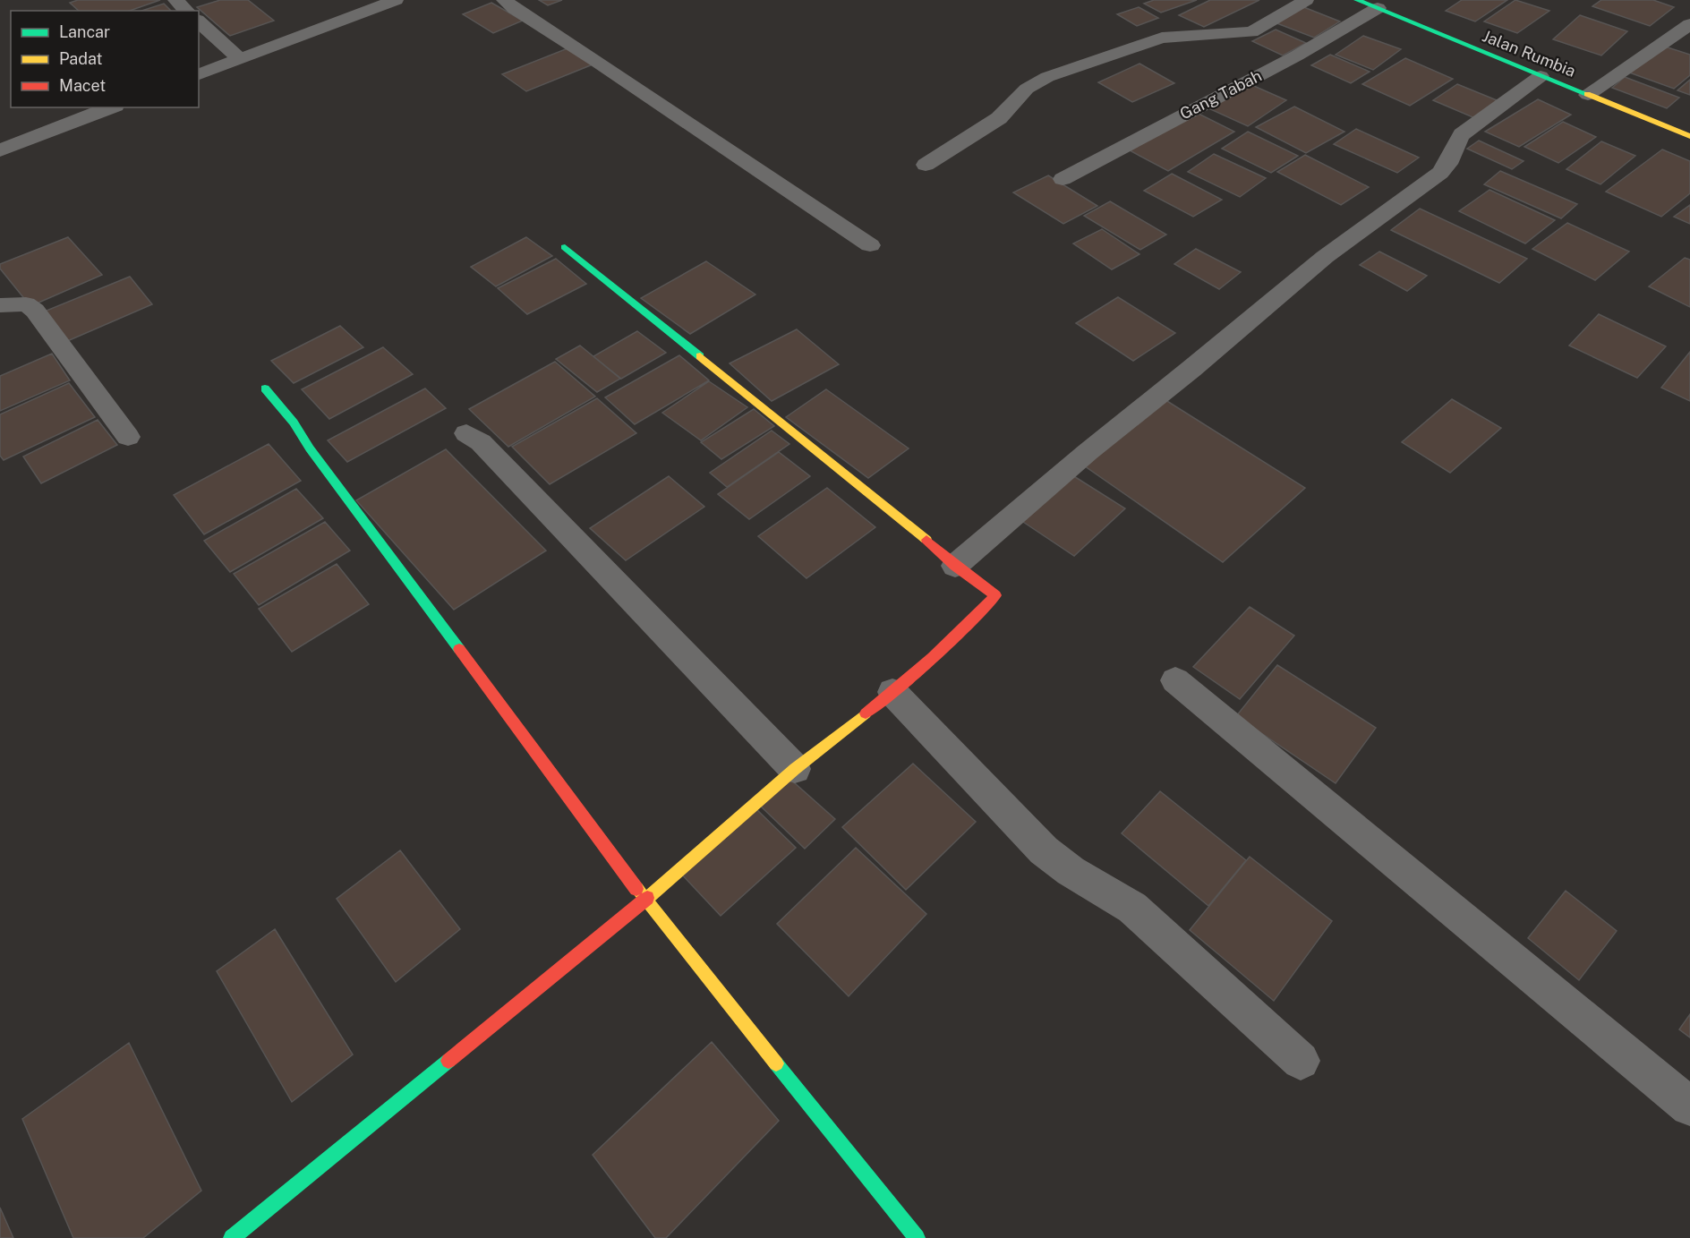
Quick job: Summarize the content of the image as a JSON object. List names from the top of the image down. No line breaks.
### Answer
{"streets":{"main road":["Jalan Rumbia"],"street":["Gang Tabah"]},"crossings":[["Jalan Rumbia","Gang Tabah"]],"legend":["Lancar","Padat","Macet"]}
